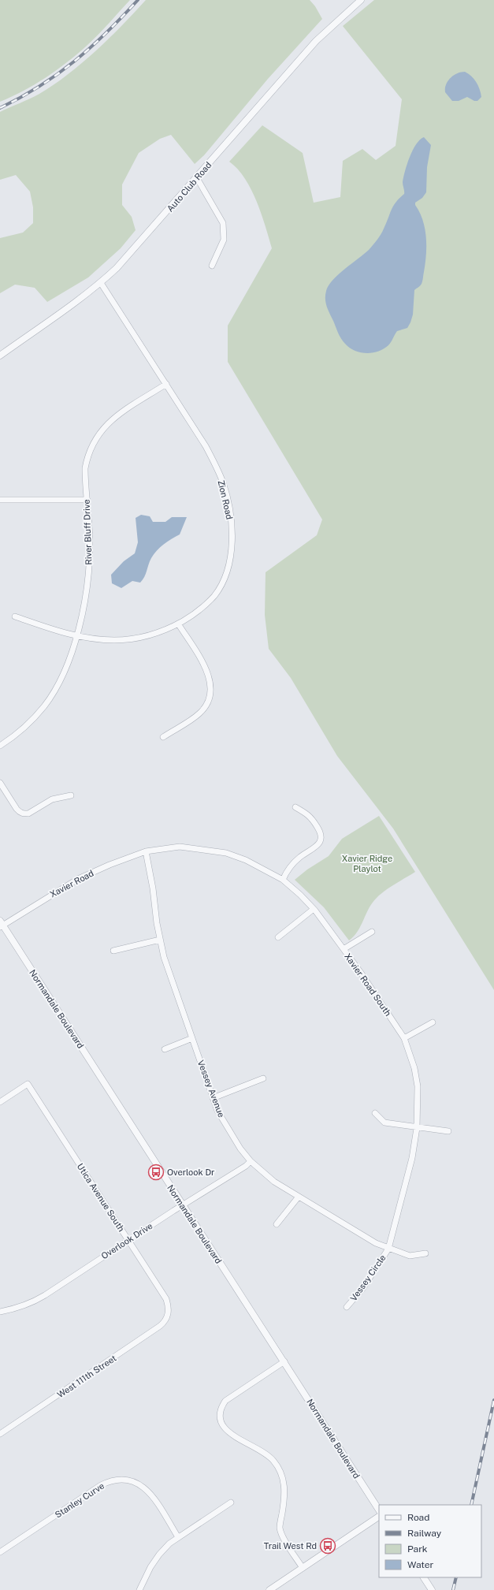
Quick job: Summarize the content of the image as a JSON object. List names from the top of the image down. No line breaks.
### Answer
{"streets":{"street":["Auto Club Road","Zion Road","River Bluff Drive","Xavier Road","Xavier Road South","Normandale Boulevard","Vessey Avenue","Utica Avenue South","Overlook Drive","Vessey Circle","West 111th Street","Stanley Curve"]},"crossings":[["Auto Club Road","Zion Road"],["Zion Road","River Bluff Drive"],["Xavier Road","Xavier Road South"],["Xavier Road","Normandale Boulevard"],["Xavier Road","Vessey Avenue"],["Xavier Road South","Vessey Avenue"],["Xavier Road South","Vessey Circle"],["Normandale Boulevard","Overlook Drive"],["Vessey Avenue","Overlook Drive"],["Vessey Avenue","Vessey Circle"],["Utica Avenue South","Overlook Drive"],["Utica Avenue South","West 111th Street"]],"parks":["Xavier Ridge Playlot"],"places":{"bus stop":["Overlook Dr","Trail West Rd"]},"legend":["Road","Railway","Park","Water"]}
